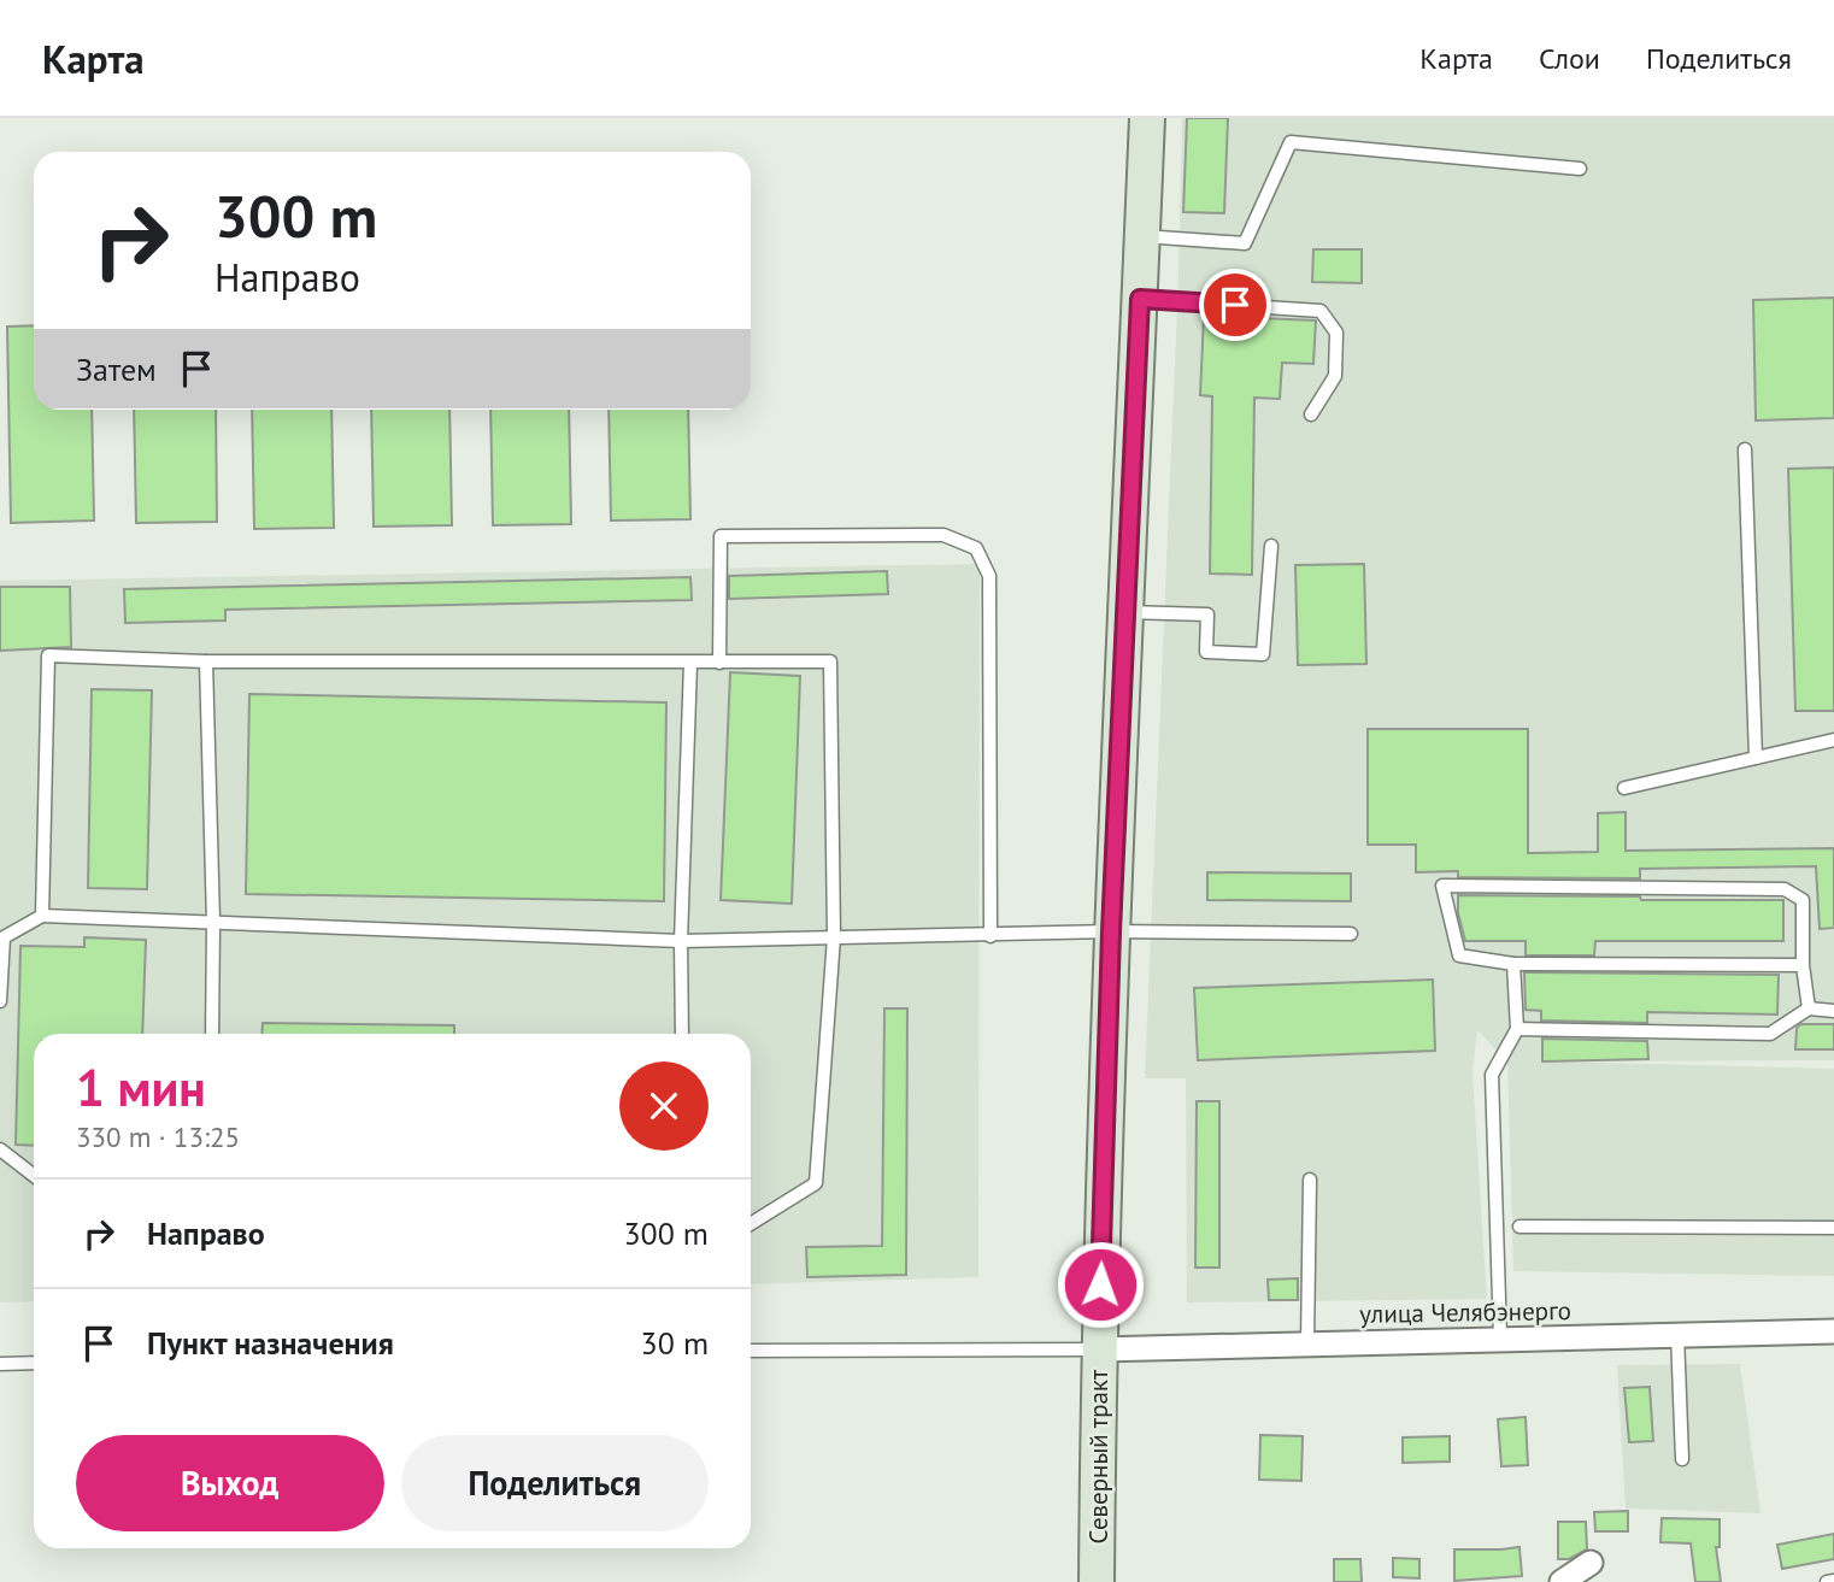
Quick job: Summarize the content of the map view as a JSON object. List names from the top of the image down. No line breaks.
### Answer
{"streets":{"main road":["Северный тракт"],"street":["улица Челябэнерго"]},"crossings":[["улица Челябэнерго","Северный тракт"]],"page":{"header":"Карта","nav":["Карта","Слои","Поделиться"],"turn":["300 m","Направо"],"then":"Затем","heading":["1 мин","330 m · 13:25"],"list":[{"name":"Направо","value":"300 m"},{"name":"Пункт назначения","value":"30 m"}],"buttons":["Выход","Поделиться"]}}
